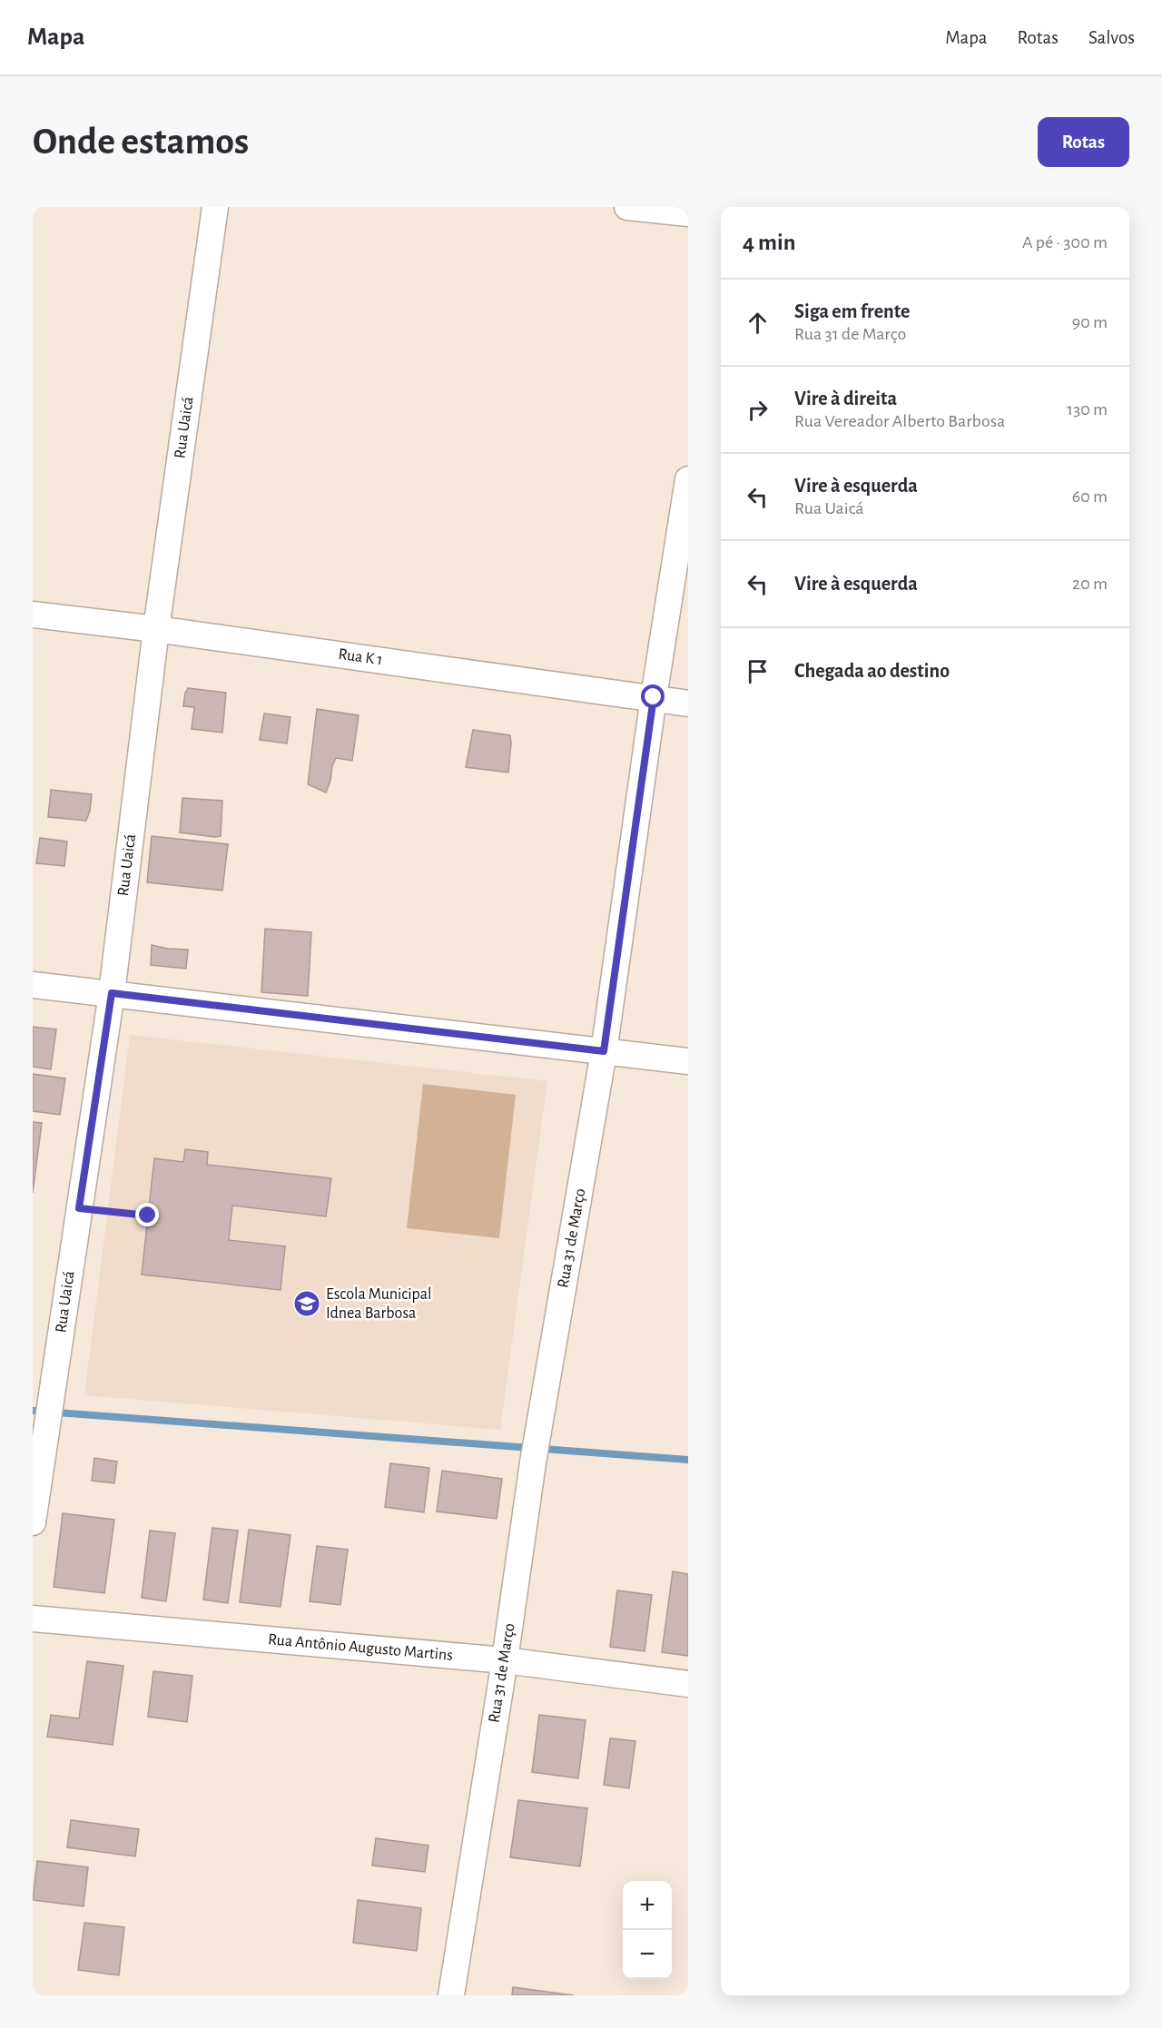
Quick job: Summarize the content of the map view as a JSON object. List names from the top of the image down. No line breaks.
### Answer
{"streets":{"street":["Rua Uaicá","Rua K 1","Rua 31 de Março","Rua Antônio Augusto Martins"]},"crossings":[["Rua Uaicá","Rua K 1"],["Rua K 1","Rua 31 de Março"],["Rua 31 de Março","Rua Antônio Augusto Martins"]],"places":{"school or university":["Escola Municipal Idnea Barbosa"]},"page":{"header":"Mapa","nav":["Mapa","Rotas","Salvos"],"buttons":"Rotas","title":"Onde estamos","heading":["4 min","A pé · 300 m"],"list":[["Siga em frente","Rua 31 de Março","90 m"],["Vire à direita","Rua Vereador Alberto Barbosa","130 m"],["Vire à esquerda","Rua Uaicá","60 m"],["Vire à esquerda","20 m"],"Chegada ao destino"],"map_buttons":["+","−"]}}
